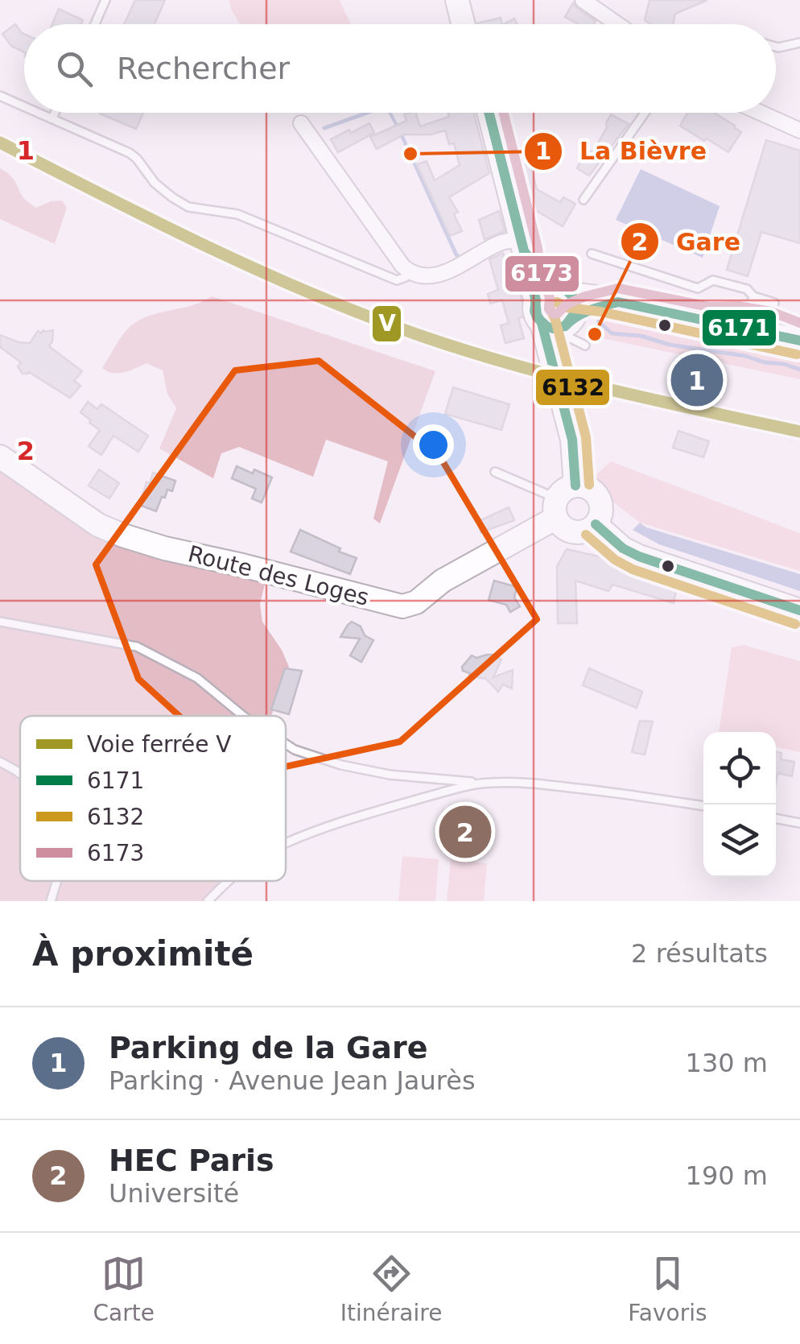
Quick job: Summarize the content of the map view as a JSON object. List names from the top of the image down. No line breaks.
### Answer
{"streets":{"main road":["Route des Loges"]},"places":["La Bièvre","Gare"],"lines":["transit line 6171","transit line 6173","rail line V","transit line 6132"],"legend":["Voie ferrée V","6171","6132","6173"],"page":{"search":"Rechercher","pins":["1","2"],"heading":["À proximité","2 résultats"],"list":[{"mark":"1","name":"Parking de la Gare","note":"Parking · Avenue Jean Jaurès","value":"130 m"},{"mark":"2","name":"HEC Paris","note":"Université","value":"190 m"}],"nav":["Carte","Itinéraire","Favoris"]},"grid":{"rows":["1","2"]}}
